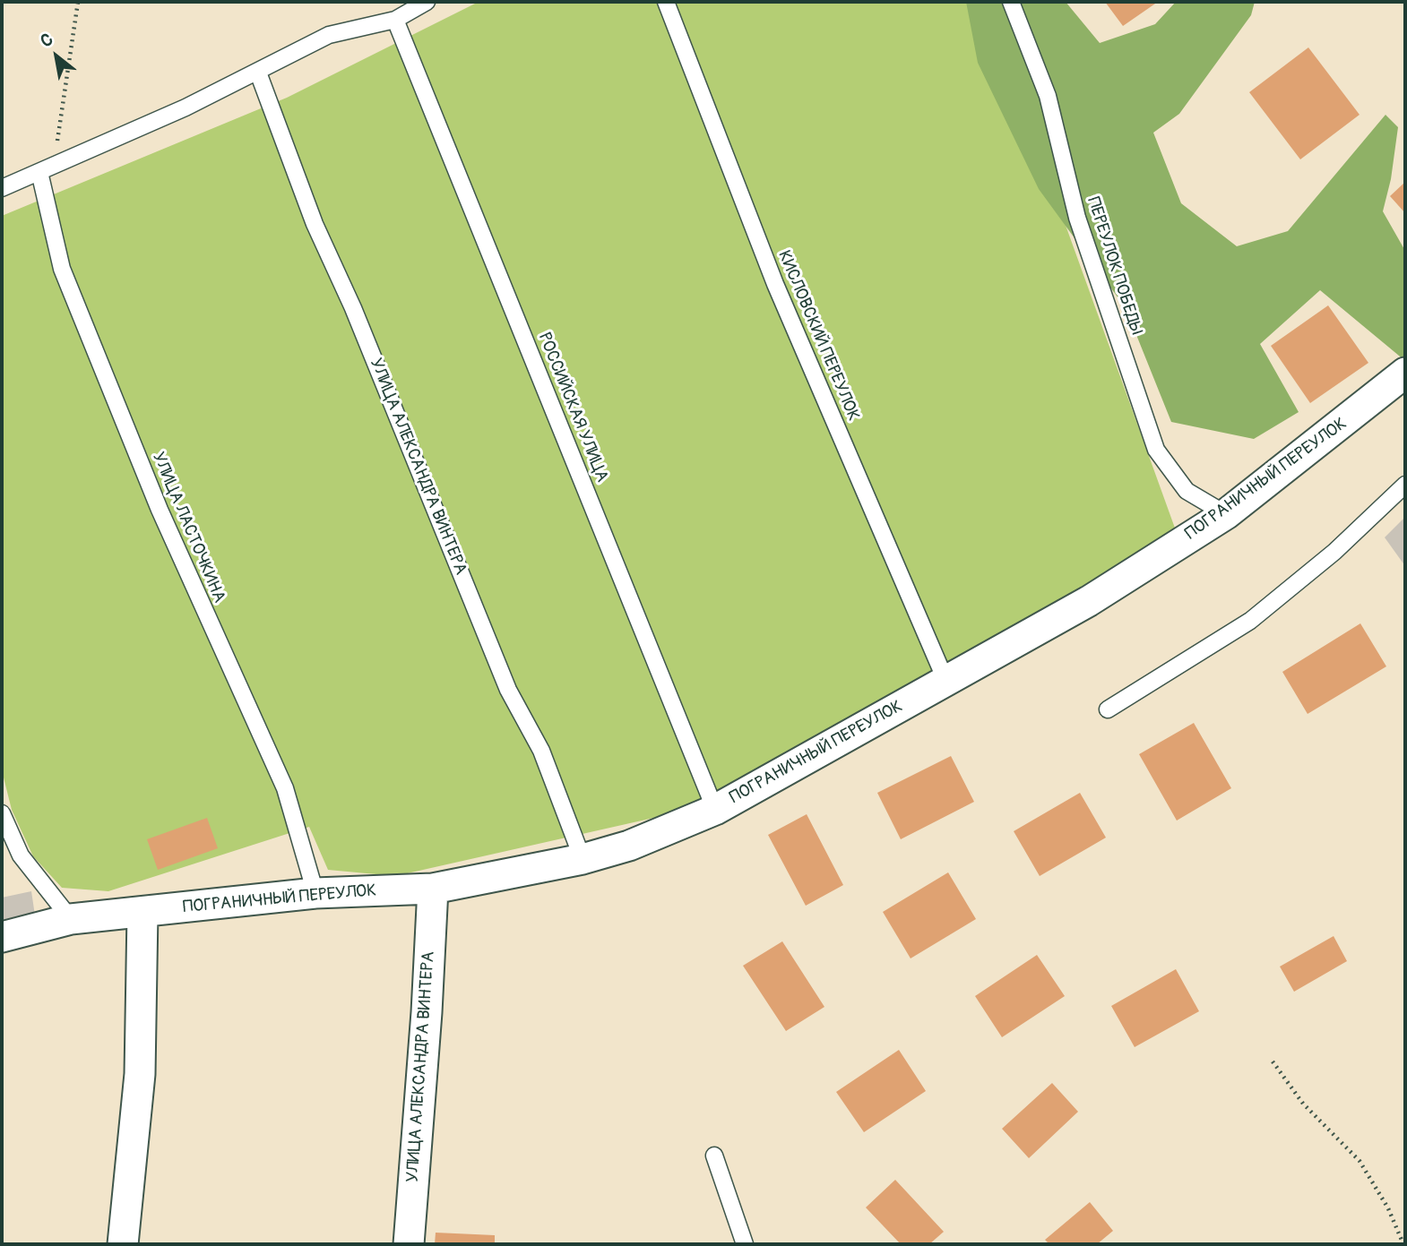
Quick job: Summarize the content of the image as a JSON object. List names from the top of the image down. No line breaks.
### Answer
{"streets":{"street":["УЛИЦА АЛЕКСАНДРА ВИНТЕРА","ПОГРАНИЧНЫЙ ПЕРЕУЛОК"],"lane":["ПЕРЕУЛОК ПОБЕДЫ","КИСЛОВСКИЙ ПЕРЕУЛОК","РОССИЙСКАЯ УЛИЦА","УЛИЦА ЛАСТОЧКИНА"]},"crossings":[["ПЕРЕУЛОК ПОБЕДЫ","ПОГРАНИЧНЫЙ ПЕРЕУЛОК"],["КИСЛОВСКИЙ ПЕРЕУЛОК","ПОГРАНИЧНЫЙ ПЕРЕУЛОК"],["РОССИЙСКАЯ УЛИЦА","ПОГРАНИЧНЫЙ ПЕРЕУЛОК"],["УЛИЦА АЛЕКСАНДРА ВИНТЕРА","ПОГРАНИЧНЫЙ ПЕРЕУЛОК"],["ПОГРАНИЧНЫЙ ПЕРЕУЛОК","УЛИЦА ЛАСТОЧКИНА"]],"north":"top left"}
